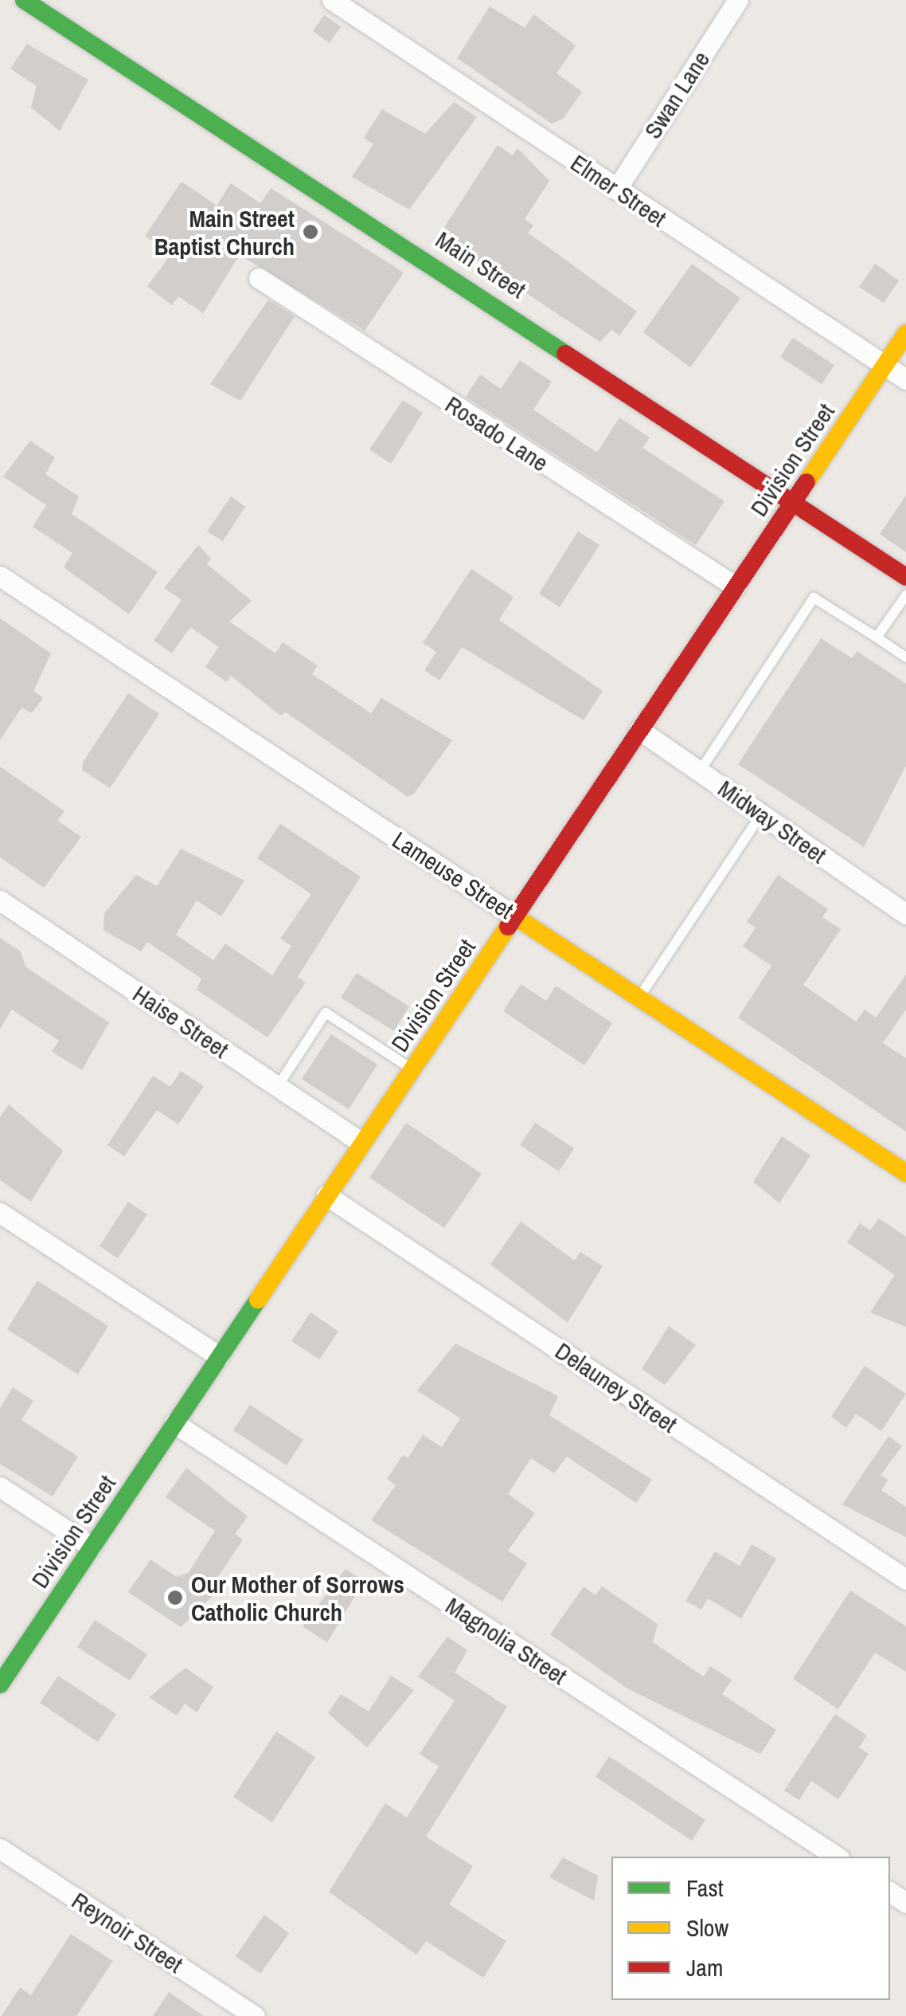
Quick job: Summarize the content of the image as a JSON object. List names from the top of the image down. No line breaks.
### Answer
{"streets":{"main road":["Main Street","Division Street","Lameuse Street"],"street":["Swan Lane","Elmer Street","Rosado Lane","Midway Street","Haise Street","Delauney Street","Magnolia Street","Reynoir Street"]},"crossings":[["Swan Lane","Elmer Street"],["Elmer Street","Division Street"],["Main Street","Division Street"],["Rosado Lane","Division Street"],["Division Street","Midway Street"],["Division Street","Lameuse Street"],["Division Street","Haise Street"],["Division Street","Delauney Street"],["Division Street","Magnolia Street"]],"places":["Main Street Baptist Church","Our Mother of Sorrows Catholic Church"],"legend":["Fast","Slow","Jam"]}
